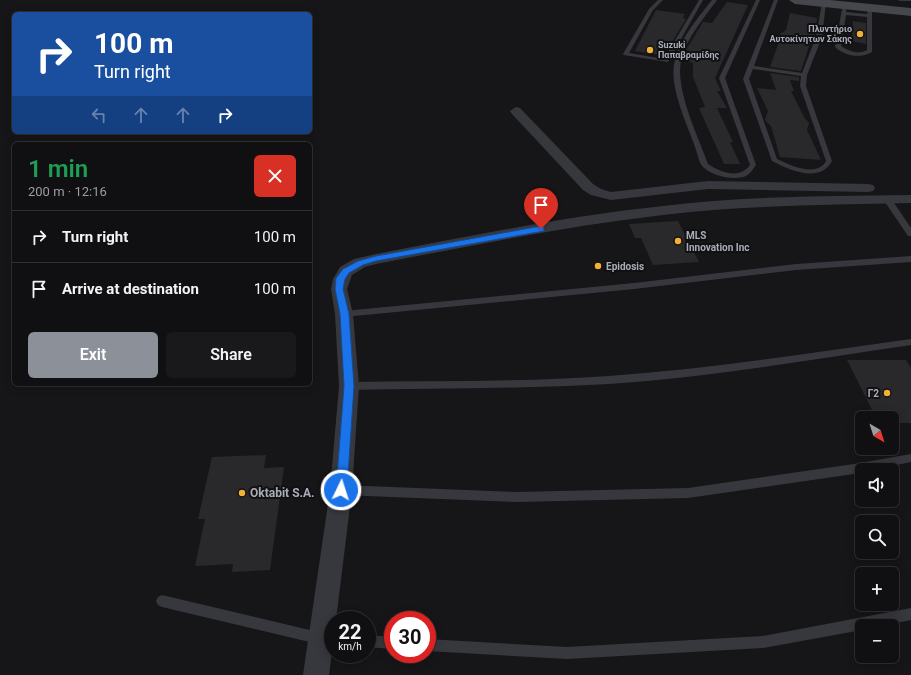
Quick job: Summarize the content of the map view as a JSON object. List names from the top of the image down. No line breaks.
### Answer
{"places":["Πλυντήριο Αυτοκίνητων Σάκης","Suzuki Παπαβραμίδης","MLS Innovation Inc","Epidosis","Γ2","Oktabit S.A."],"north":"bottom right","page":{"turn":["100 m","Turn right"],"heading":["1 min","200 m · 12:16"],"list":[{"name":"Turn right","value":"100 m"},{"name":"Arrive at destination","value":"100 m"}],"buttons":["Exit","Share"],"map_buttons":["+","−"],"speed":"22 km/h","limit":"30"}}
